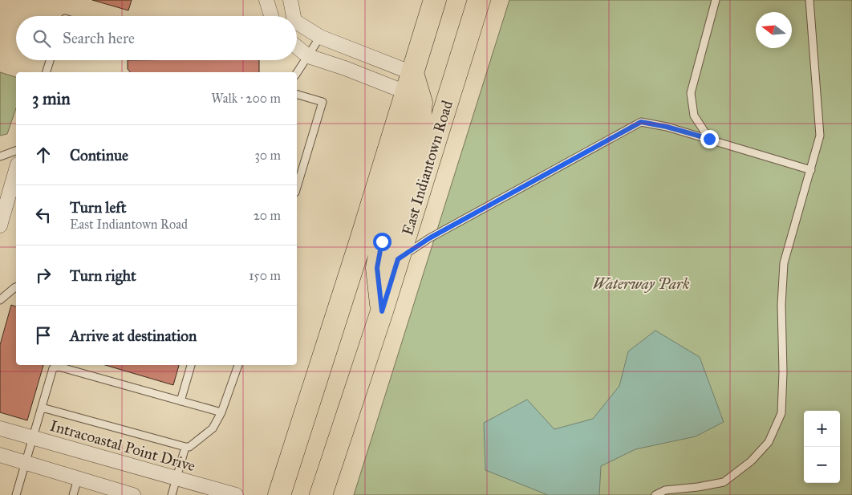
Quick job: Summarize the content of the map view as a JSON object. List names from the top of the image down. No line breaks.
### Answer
{"streets":{"main road":["East Indiantown Road"],"street":["Intracoastal Point Drive"]},"parks":["Waterway Park"],"north":"left","page":{"search":"Search here","heading":["3 min","Walk · 200 m"],"list":[["Continue","30 m"],["Turn left","East Indiantown Road","20 m"],["Turn right","150 m"],"Arrive at destination"],"map_buttons":["+","−"]}}
